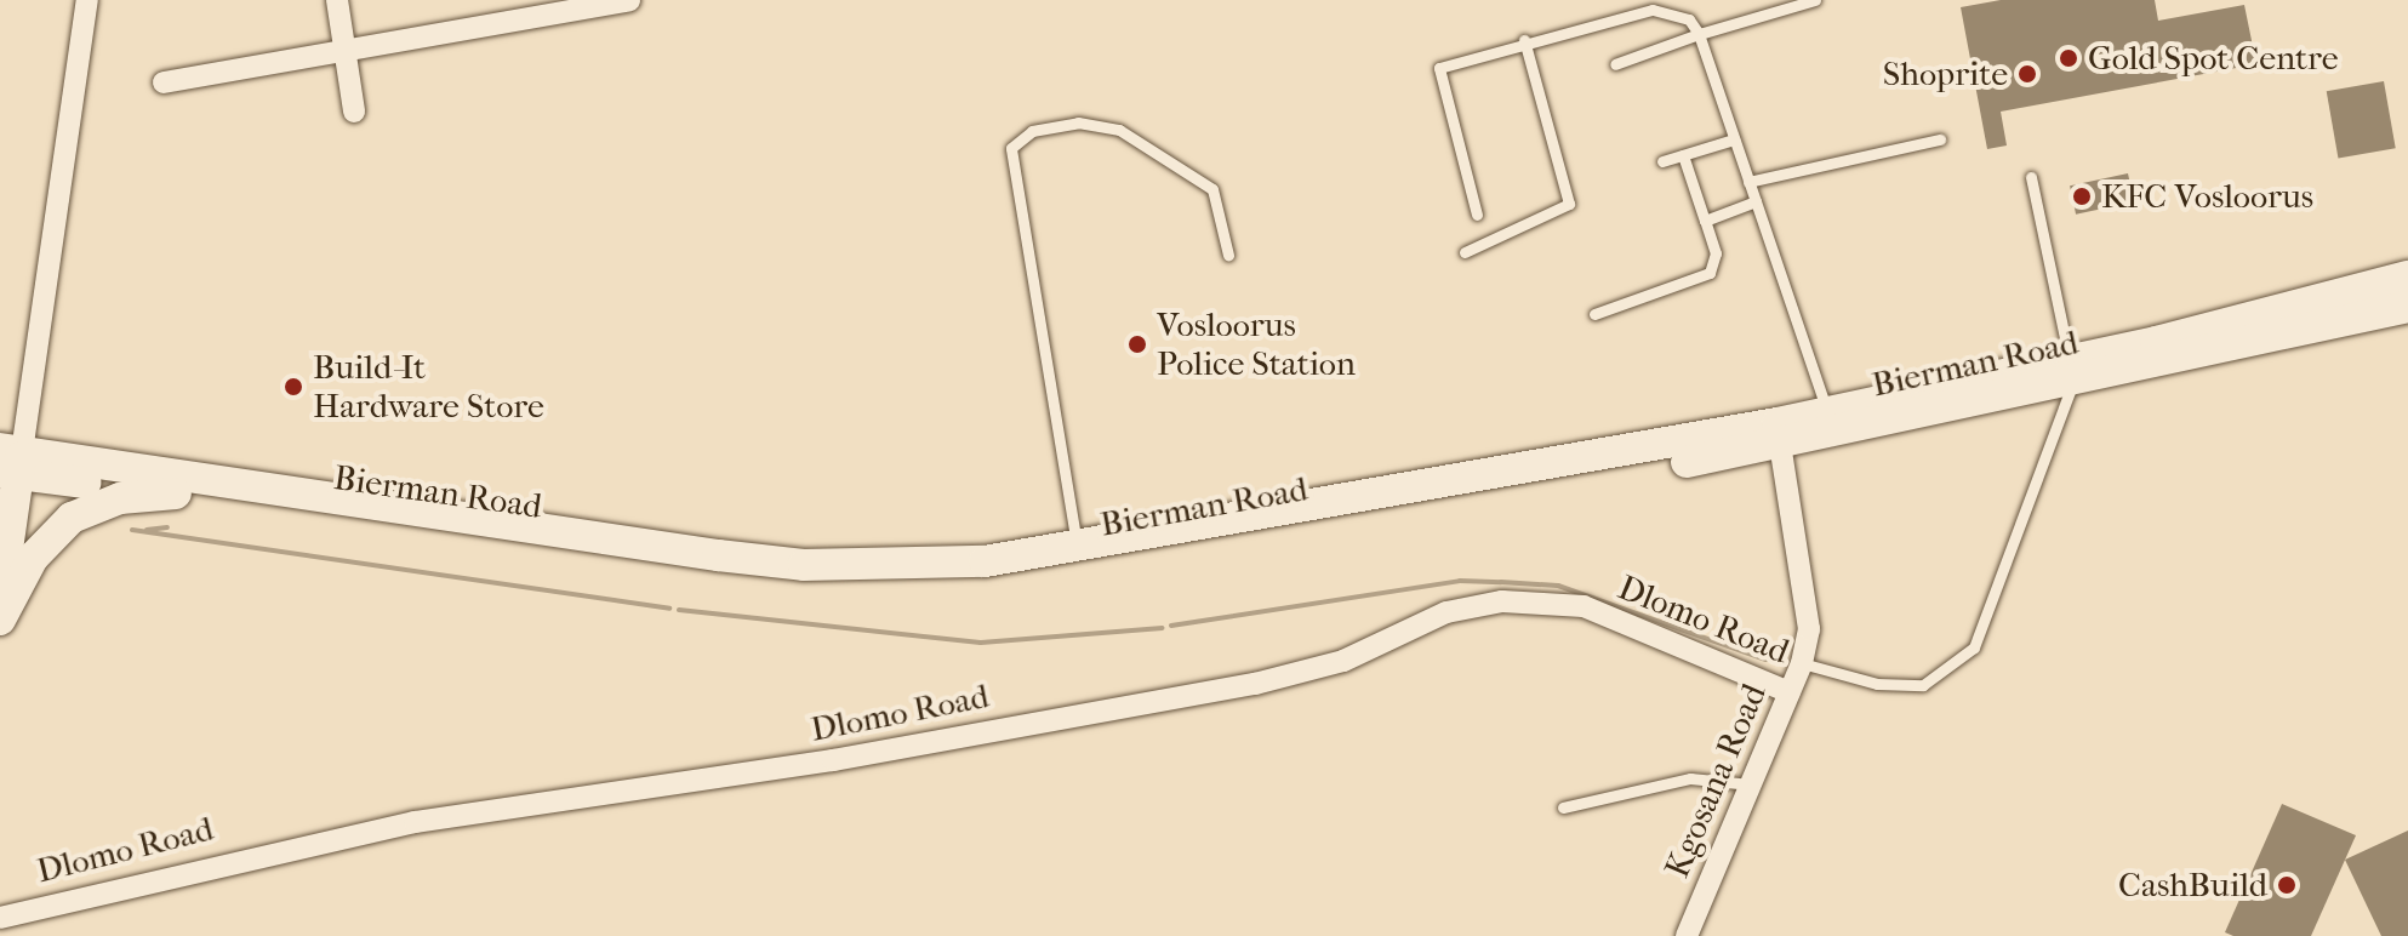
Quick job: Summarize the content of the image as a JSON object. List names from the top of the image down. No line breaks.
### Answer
{"streets":{"main road":["Bierman Road"],"street":["Dlomo Road","Kgosana Road"]},"crossings":[["Bierman Road","Kgosana Road"],["Dlomo Road","Kgosana Road"]],"places":["Gold Spot Centre","Shoprite","KFC Vosloorus","Vosloorus Police Station","Build-It Hardware Store","CashBuild"]}
